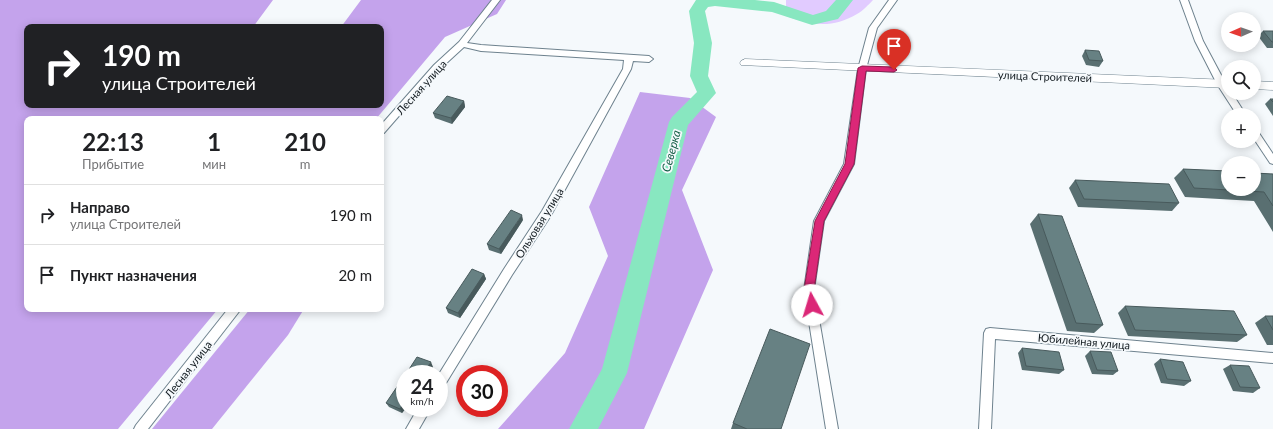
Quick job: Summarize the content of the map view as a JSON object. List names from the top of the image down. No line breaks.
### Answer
{"streets":{"street":["улица Строителей","Лесная улица","Ольховая улица","Юбилейная улица"]},"water":["Северка"],"north":"left","page":{"map_buttons":["+","−"],"turn":["190 m","улица Строителей"],"eta":["22:13","Прибытие","1","мин","210","m"],"list":[{"name":"Направо","note":"улица Строителей","value":"190 m"},{"name":"Пункт назначения","value":"20 m"}],"speed":"24 km/h","limit":"30"}}
